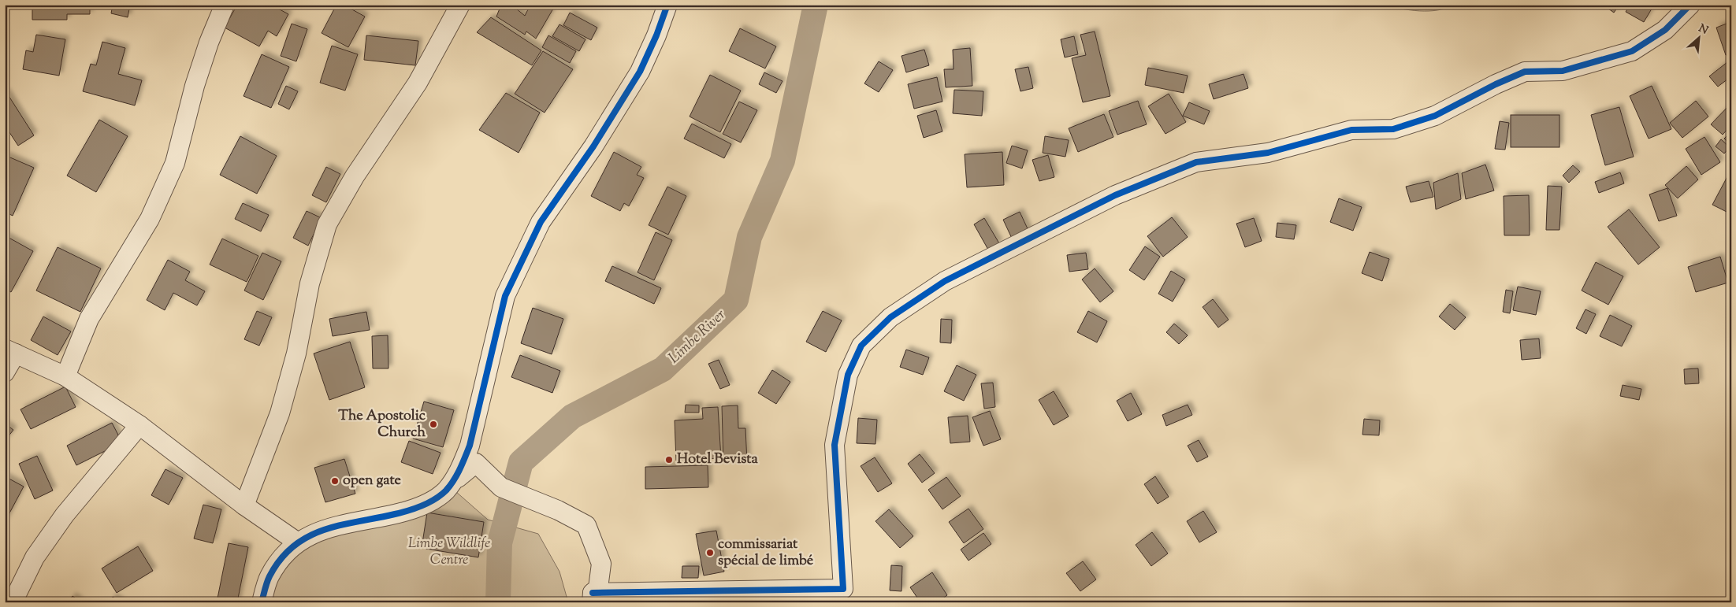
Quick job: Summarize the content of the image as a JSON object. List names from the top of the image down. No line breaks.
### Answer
{"water":["Limbe River"],"parks":["Limbe Wildlife Centre"],"places":["The Apostolic Church","Hotel Bevista","open gate","commissariat spécial de limbé"],"north":"top right"}
